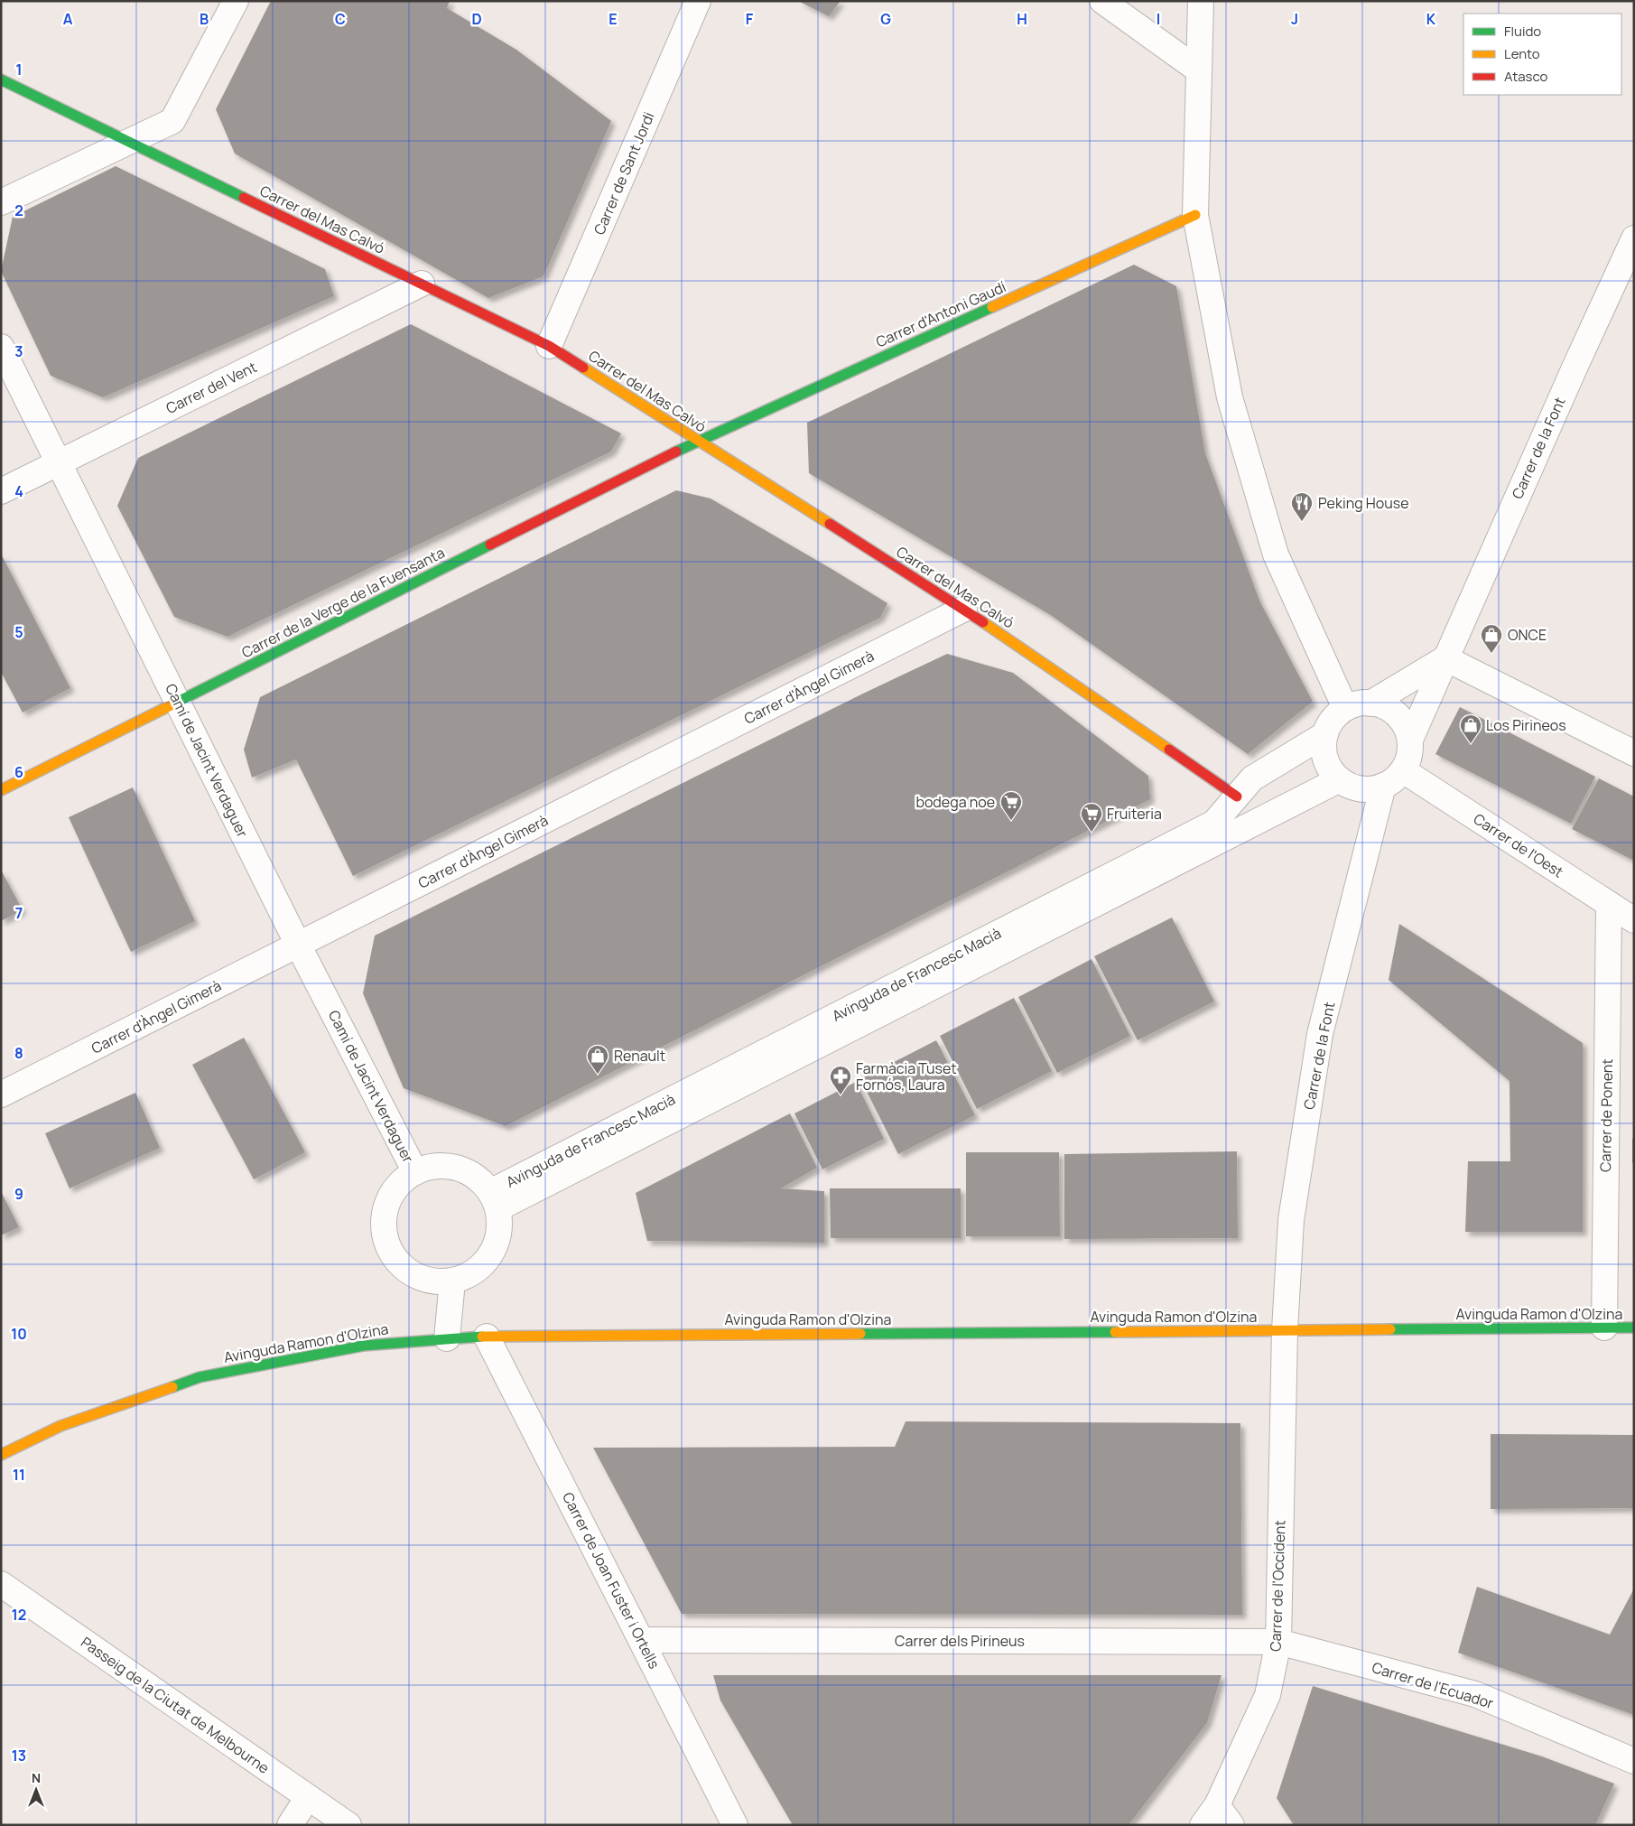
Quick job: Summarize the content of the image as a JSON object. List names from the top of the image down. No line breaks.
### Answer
{"streets":{"street":["Carrer de Sant Jordi","Carrer del Mas Calvó","Carrer d'Antoni Gaudí","Carrer del Vent","Carrer de la Font","Carrer de la Verge de la Fuensanta","Carrer d'Àngel Gimerà","Camí de Jacint Verdaguer","Carrer de l'Oest","Avinguda de Francesc Macià","Carrer de Ponent","Avinguda Ramon d'Olzina","Carrer de Joan Fuster i Ortells","Carrer de l'Occident","Carrer dels Pirineus","Carrer de l'Ecuador","Passeig de la Ciutat de Melbourne"]},"crossings":[["Carrer de Sant Jordi","Carrer del Mas Calvó"],["Carrer del Mas Calvó","Carrer d'Antoni Gaudí"],["Carrer del Mas Calvó","Carrer del Vent"],["Carrer del Mas Calvó","Carrer de la Verge de la Fuensanta"],["Carrer del Mas Calvó","Carrer d'Àngel Gimerà"],["Carrer del Mas Calvó","Avinguda de Francesc Macià"],["Carrer d'Antoni Gaudí","Carrer de la Verge de la Fuensanta"],["Carrer del Vent","Camí de Jacint Verdaguer"],["Carrer de la Font","Carrer de l'Oest"],["Carrer de la Font","Avinguda de Francesc Macià"],["Carrer de la Font","Avinguda Ramon d'Olzina"],["Carrer de la Font","Carrer de l'Occident"],["Carrer de la Verge de la Fuensanta","Camí de Jacint Verdaguer"],["Carrer d'Àngel Gimerà","Camí de Jacint Verdaguer"],["Camí de Jacint Verdaguer","Avinguda de Francesc Macià"],["Carrer de l'Oest","Avinguda de Francesc Macià"],["Carrer de l'Oest","Carrer de Ponent"],["Carrer de Ponent","Avinguda Ramon d'Olzina"],["Avinguda Ramon d'Olzina","Carrer de Joan Fuster i Ortells"],["Avinguda Ramon d'Olzina","Carrer de l'Occident"],["Carrer de Joan Fuster i Ortells","Carrer dels Pirineus"],["Carrer de l'Occident","Carrer dels Pirineus"],["Carrer de l'Occident","Carrer de l'Ecuador"],["Carrer dels Pirineus","Carrer de l'Ecuador"]],"places":{"restaurant":["Peking House"],"shop":["ONCE","Los Pirineos","Renault"],"supermarket":["bodega noe","Fruiteria"],"pharmacy":["Farmàcia Tuset Fornós, Laura"]},"legend":["Fluido","Lento","Atasco"],"north":"top","grid":{"columns":["A","B","C","D","E","F","G","H","I","J","K"],"rows":["1","2","3","4","5","6","7","8","9","10","11","12","13"]}}
